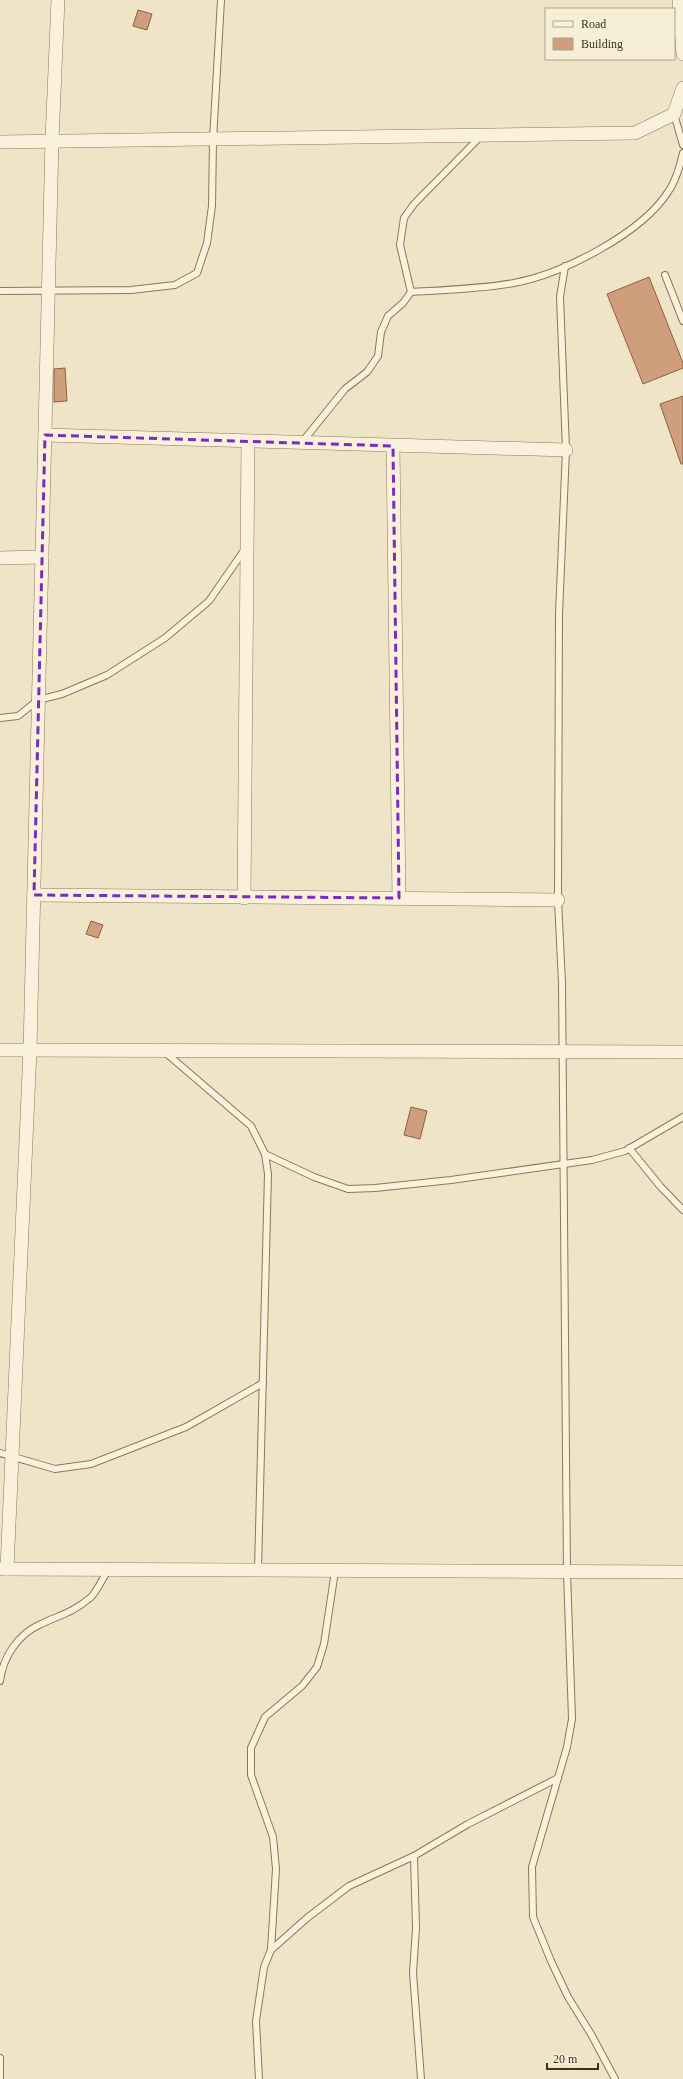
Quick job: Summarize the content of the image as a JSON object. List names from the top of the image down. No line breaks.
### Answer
{"legend":["Road","Building"],"scale_bar":"20 m"}
